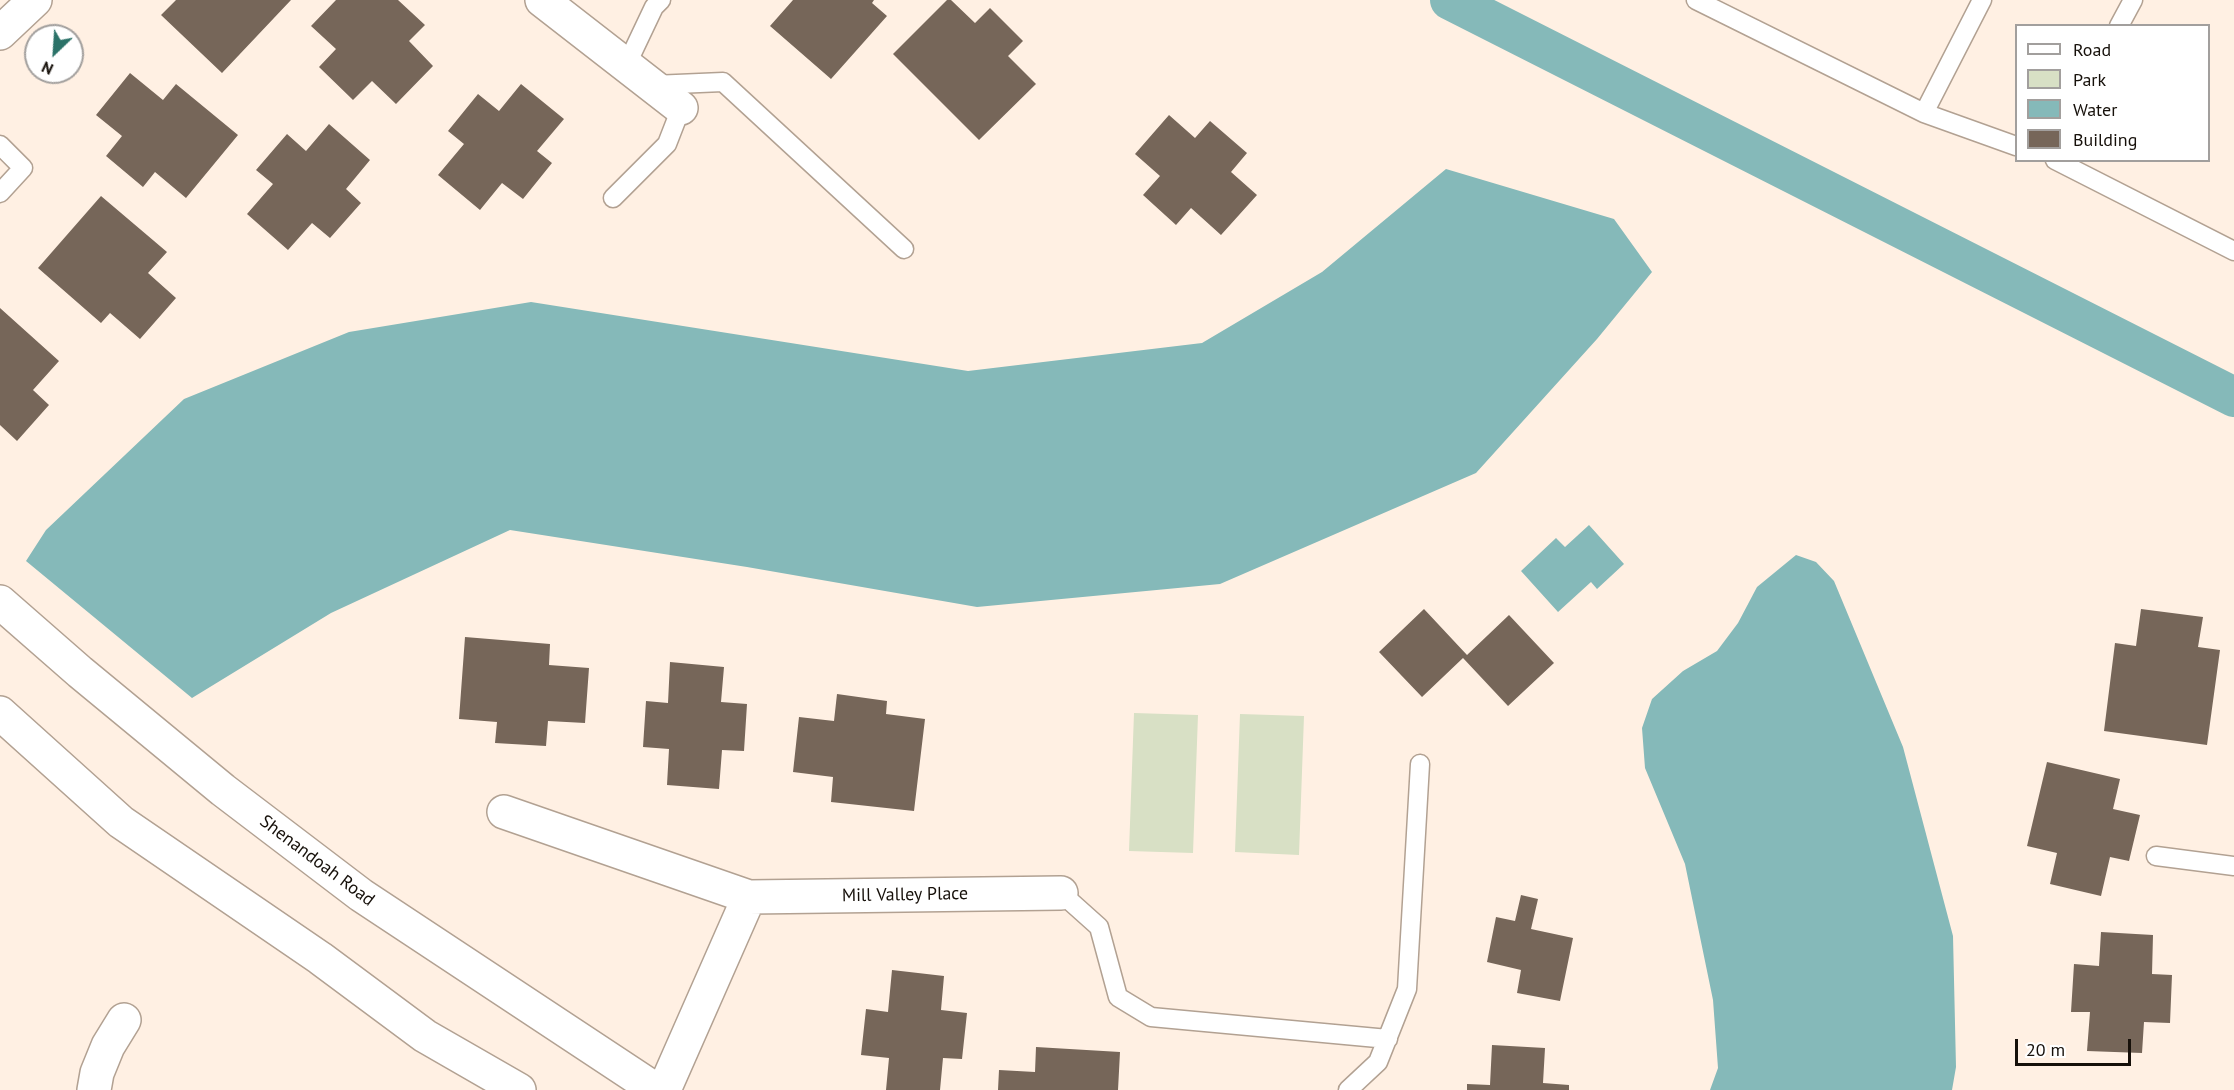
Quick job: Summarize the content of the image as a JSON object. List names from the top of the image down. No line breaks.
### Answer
{"streets":{"street":["Shenandoah Road","Mill Valley Place"]},"legend":["Road","Park","Water","Building"],"scale_bar":"20 m","north":"bottom left"}
